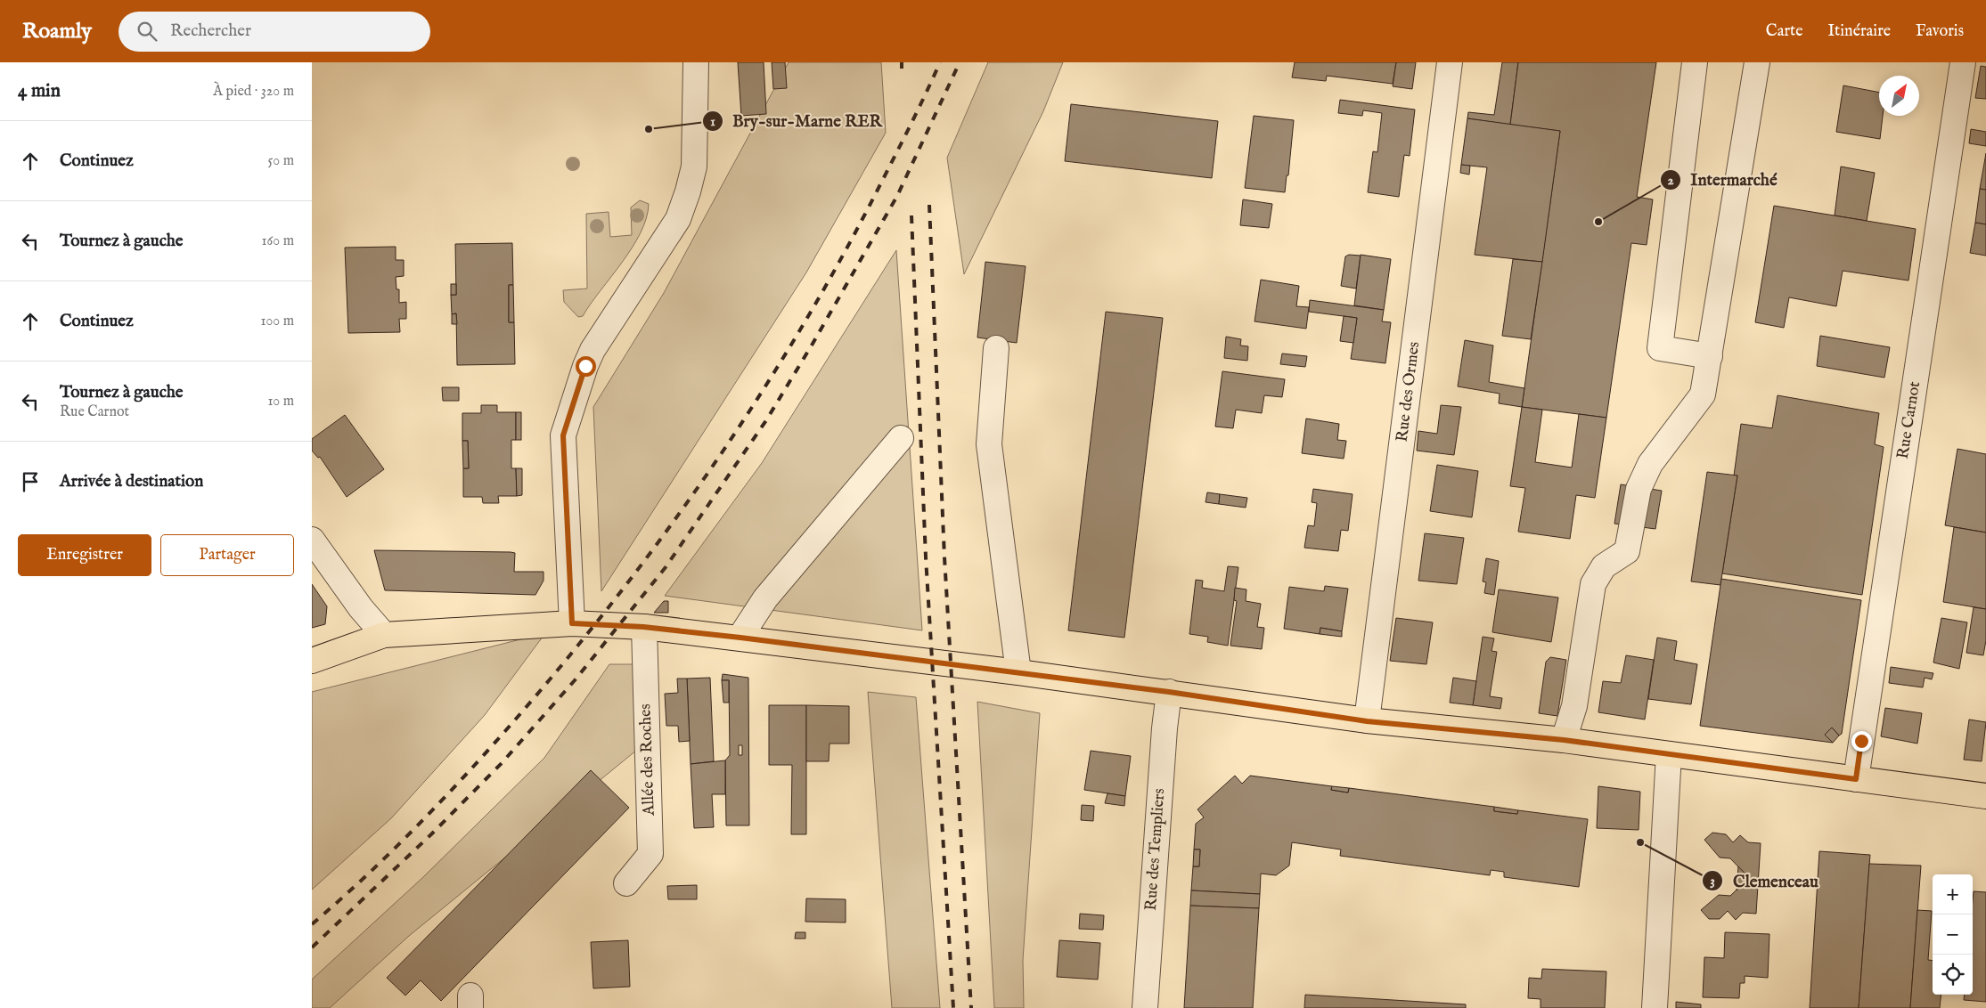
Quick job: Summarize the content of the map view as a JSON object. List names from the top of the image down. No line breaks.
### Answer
{"streets":{"street":["Rue des Ormes","Rue Carnot","Allée des Roches","Rue des Templiers"]},"places":["Bry-sur-Marne RER","Intermarché","Clemenceau"],"north":"top right","page":{"header":"Roamly","search":"Rechercher","nav":["Carte","Itinéraire","Favoris"],"heading":["4 min","À pied · 320 m"],"list":[["Continuez","50 m"],["Tournez à gauche","160 m"],["Continuez","100 m"],["Tournez à gauche","Rue Carnot","10 m"],"Arrivée à destination"],"buttons":["Enregistrer","Partager"],"map_buttons":["+","−"]}}
